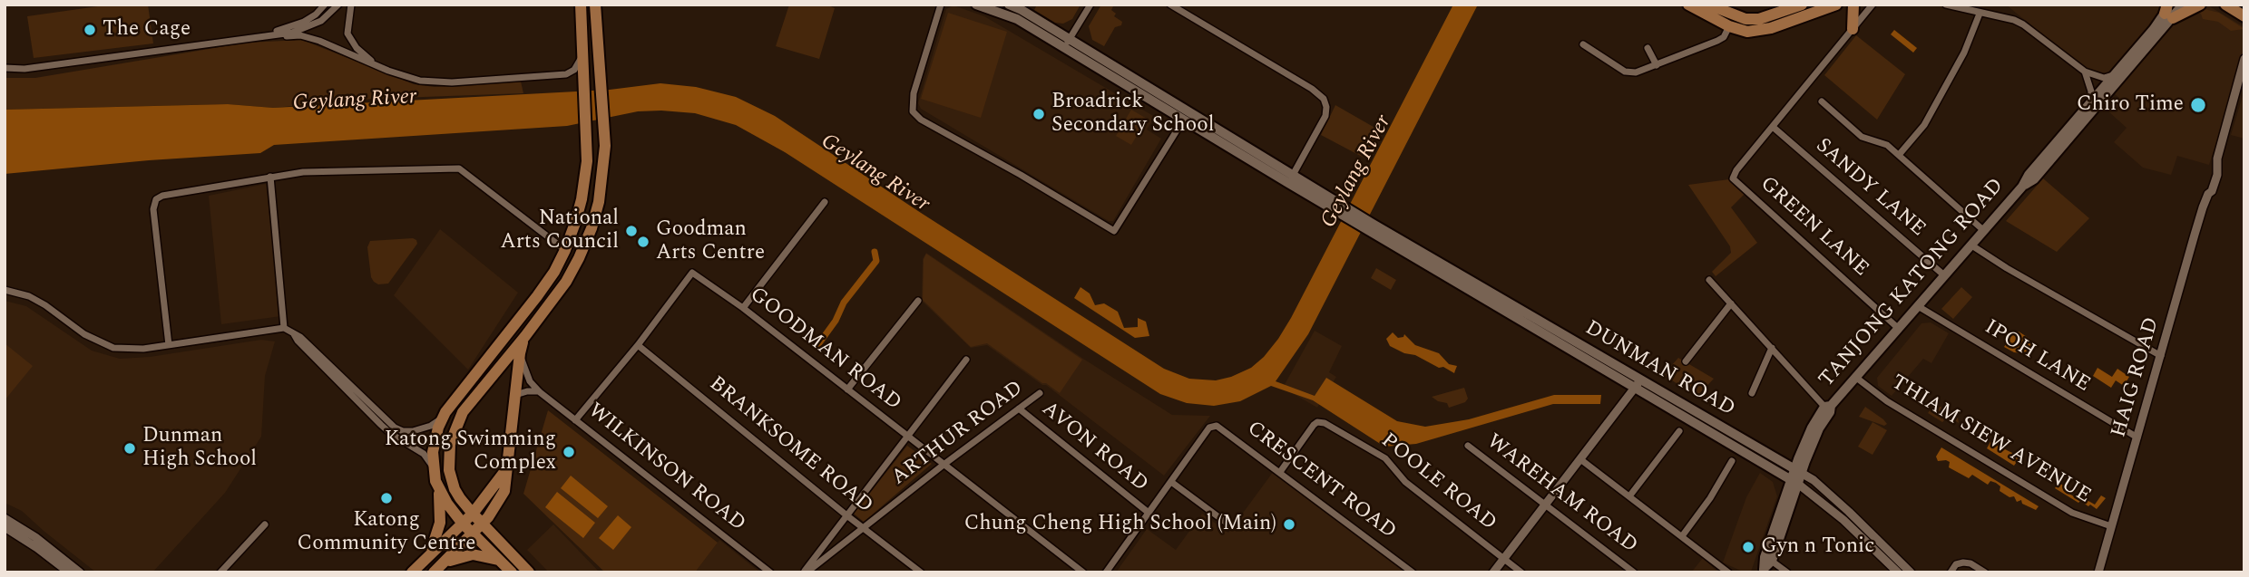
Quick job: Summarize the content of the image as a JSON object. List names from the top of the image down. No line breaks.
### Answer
{"streets":{"main road":["TANJONG KATONG ROAD","DUNMAN ROAD"],"street":["SANDY LANE","GREEN LANE","GOODMAN ROAD","IPOH LANE","HAIG ROAD","ARTHUR ROAD","THIAM SIEW AVENUE","BRANKSOME ROAD","AVON ROAD","WILKINSON ROAD","CRESCENT ROAD","POOLE ROAD","WAREHAM ROAD"]},"crossings":[["SANDY LANE","GREEN LANE"],["SANDY LANE","TANJONG KATONG ROAD"],["GREEN LANE","TANJONG KATONG ROAD"],["TANJONG KATONG ROAD","IPOH LANE"],["TANJONG KATONG ROAD","DUNMAN ROAD"],["TANJONG KATONG ROAD","THIAM SIEW AVENUE"],["GOODMAN ROAD","ARTHUR ROAD"],["GOODMAN ROAD","BRANKSOME ROAD"],["GOODMAN ROAD","WILKINSON ROAD"],["IPOH LANE","HAIG ROAD"],["HAIG ROAD","THIAM SIEW AVENUE"],["ARTHUR ROAD","BRANKSOME ROAD"],["ARTHUR ROAD","AVON ROAD"],["CRESCENT ROAD","POOLE ROAD"]],"water":["Geylang River"],"places":["The Cage","Chiro Time","Broadrick Secondary School","National Arts Council","Goodman Arts Centre","Dunman High School","Katong Swimming Complex","Katong Community Centre","Chung Cheng High School (Main)","Gyn n Tonic"]}
